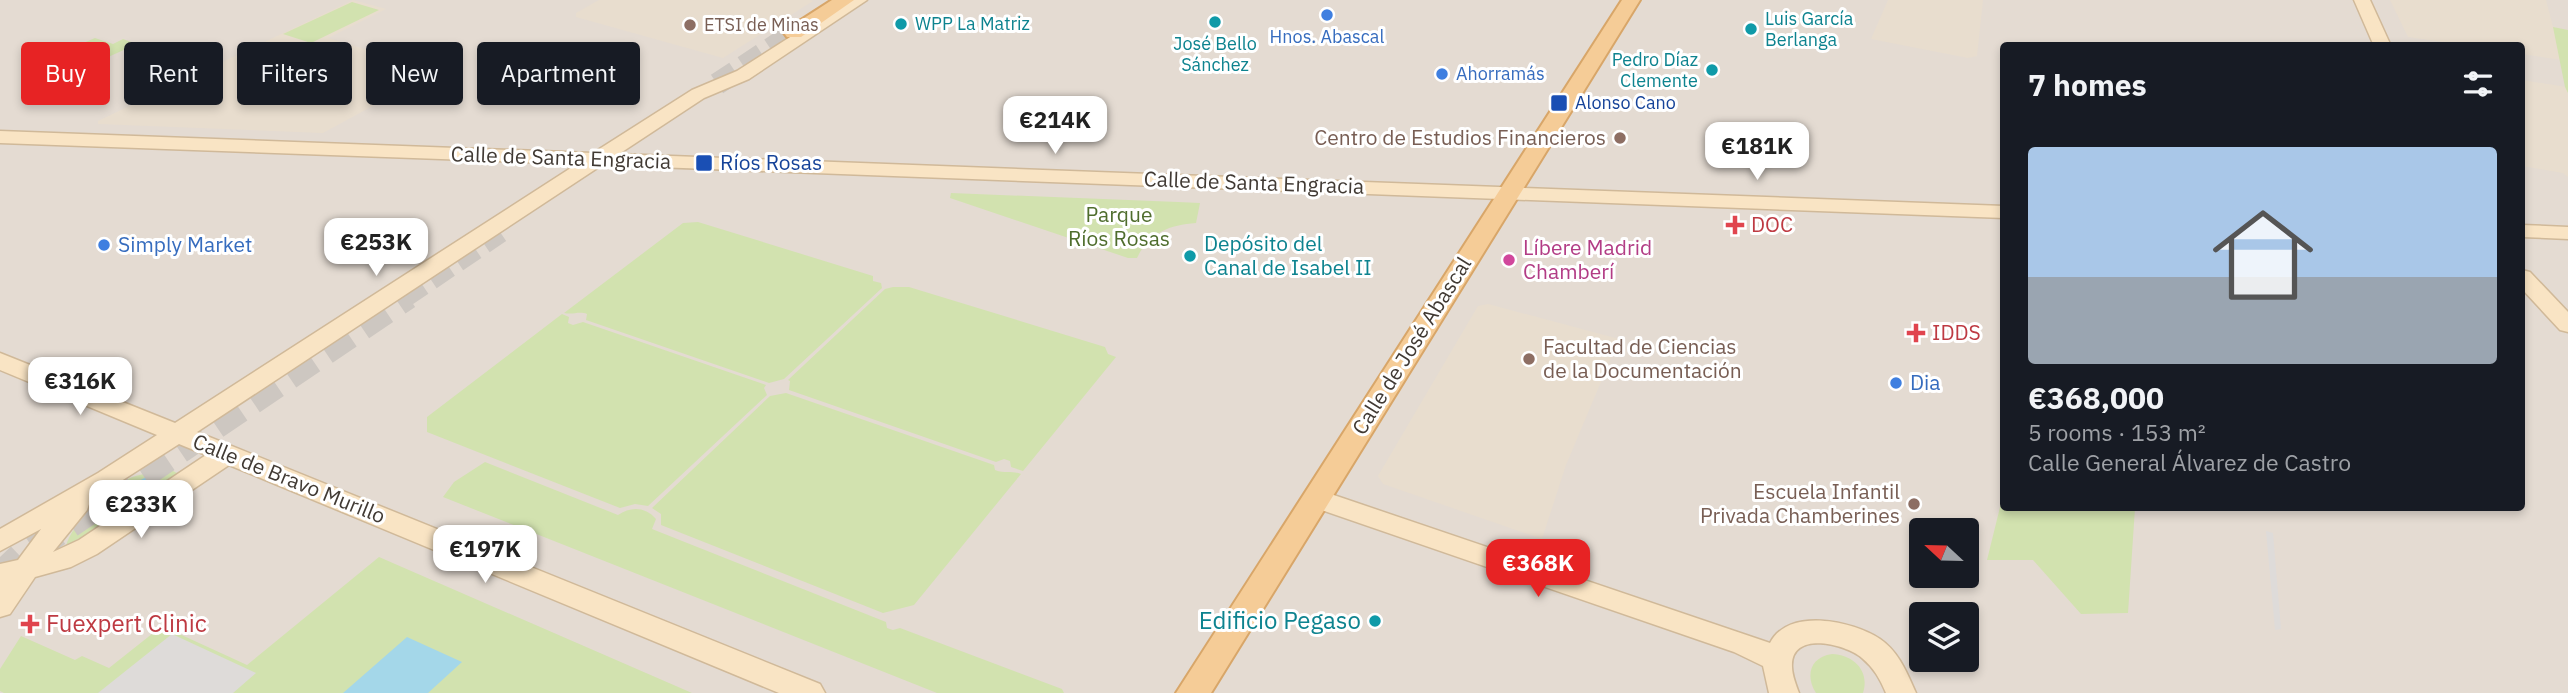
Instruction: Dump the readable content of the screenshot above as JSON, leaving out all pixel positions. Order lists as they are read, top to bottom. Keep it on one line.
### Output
{"streets":{"main road":["Calle de Santa Engracia","Calle de José Abascal","Calle de Bravo Murillo"]},"crossings":[["Calle de Santa Engracia","Calle de José Abascal"]],"parks":["Parque Ríos Rosas"],"places":{"other":["Hnos. Abascal","José Bello Sánchez","WPP La Matriz","ETSI de Minas","Luis García Berlanga","Pedro Díaz Clemente","Ahorramás","Centro de Estudios Financieros","Simply Market","Depósito del Canal de Isabel II","Líbere Madrid Chamberí","Facultad de Ciencias de la Documentación","Dia","Escuela Infantil Privada Chamberines","Edificio Pegaso"],"transit":["Alonso Cano","Ríos Rosas"],"health":["DOC","IDDS","Fuexpert Clinic"]},"north":"left","page":{"chip":["Buy","Rent","Filters","New","Apartment"],"heading":"7 homes","price":["€214K","€181K","€253K","€316K","€233K","€197K","€368K"],"list":[{"name":"€368,000","note":"5 rooms · 153 m² · Calle General Álvarez de Castro"}]}}
